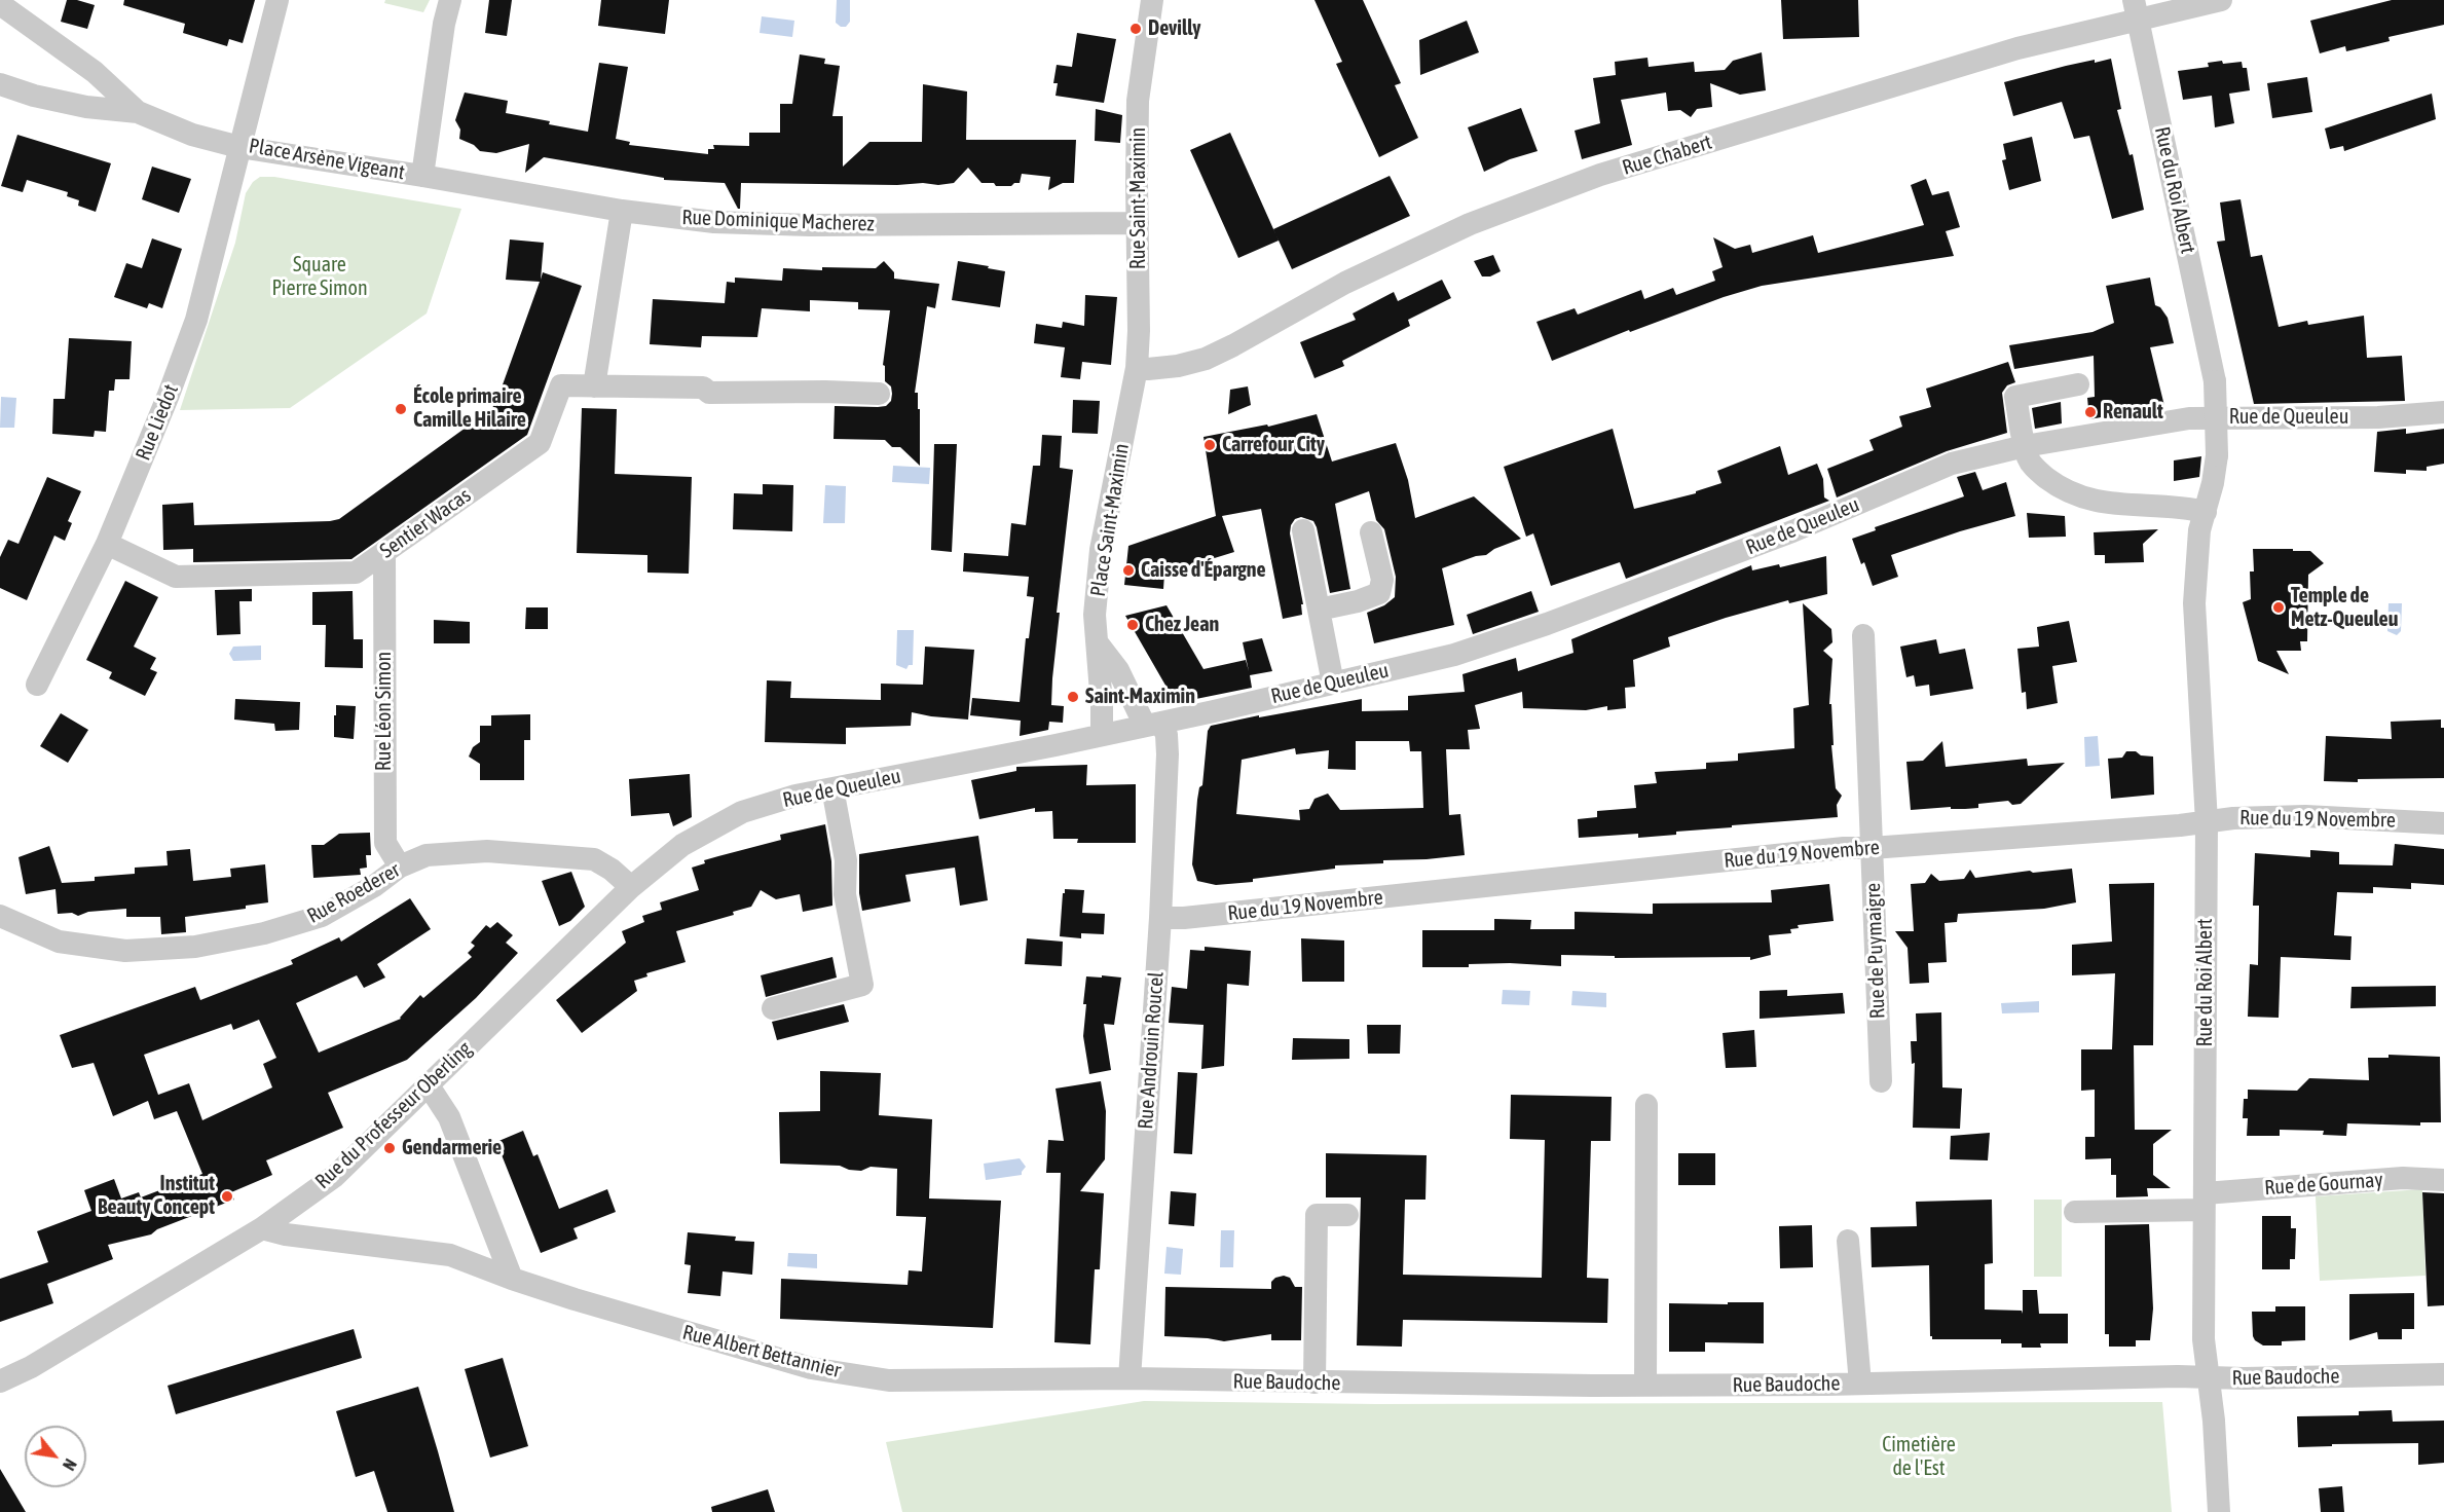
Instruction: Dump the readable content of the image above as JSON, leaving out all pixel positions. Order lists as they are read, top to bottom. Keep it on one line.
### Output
{"streets":{"street":["Rue Chabert","Place Arsène Vigeant","Rue du Roi Albert","Rue Saint-Maximin","Rue Dominique Macherez","Rue de Queuleu","Rue Liedot","Place Saint-Maximin","Sentier Wacas","Rue Léon Simon","Rue du 19 Novembre","Rue Roederer","Rue de Puymaigre","Rue Androuin Roucel","Rue du Professeur Oberling","Rue de Gournay","Rue Albert Bettannier","Rue Baudoche"]},"crossings":[["Rue Chabert","Rue du Roi Albert"],["Rue Chabert","Rue Saint-Maximin"],["Place Arsène Vigeant","Rue Dominique Macherez"],["Place Arsène Vigeant","Rue Liedot"],["Rue du Roi Albert","Rue du 19 Novembre"],["Rue du Roi Albert","Rue de Gournay"],["Rue du Roi Albert","Rue Baudoche"],["Rue Saint-Maximin","Rue Dominique Macherez"],["Rue Saint-Maximin","Place Saint-Maximin"],["Rue de Queuleu","Place Saint-Maximin"],["Rue de Queuleu","Rue Roederer"],["Rue de Queuleu","Rue Androuin Roucel"],["Rue de Queuleu","Rue du Professeur Oberling"],["Rue Liedot","Sentier Wacas"],["Sentier Wacas","Rue Léon Simon"],["Rue Léon Simon","Rue Roederer"],["Rue du 19 Novembre","Rue de Puymaigre"],["Rue du 19 Novembre","Rue Androuin Roucel"],["Rue Roederer","Rue du Professeur Oberling"],["Rue Androuin Roucel","Rue Albert Bettannier"],["Rue Androuin Roucel","Rue Baudoche"],["Rue du Professeur Oberling","Rue Albert Bettannier"],["Rue Albert Bettannier","Rue Baudoche"]],"parks":["Square Pierre Simon","Cimetière de l'Est"],"places":["Devilly","École primaire Camille Hilaire","Renault","Carrefour City","Caisse d'Épargne","Temple de Metz-Queuleu","Chez Jean","Saint-Maximin","Gendarmerie","Institut Beauty Concept"],"north":"bottom right"}
